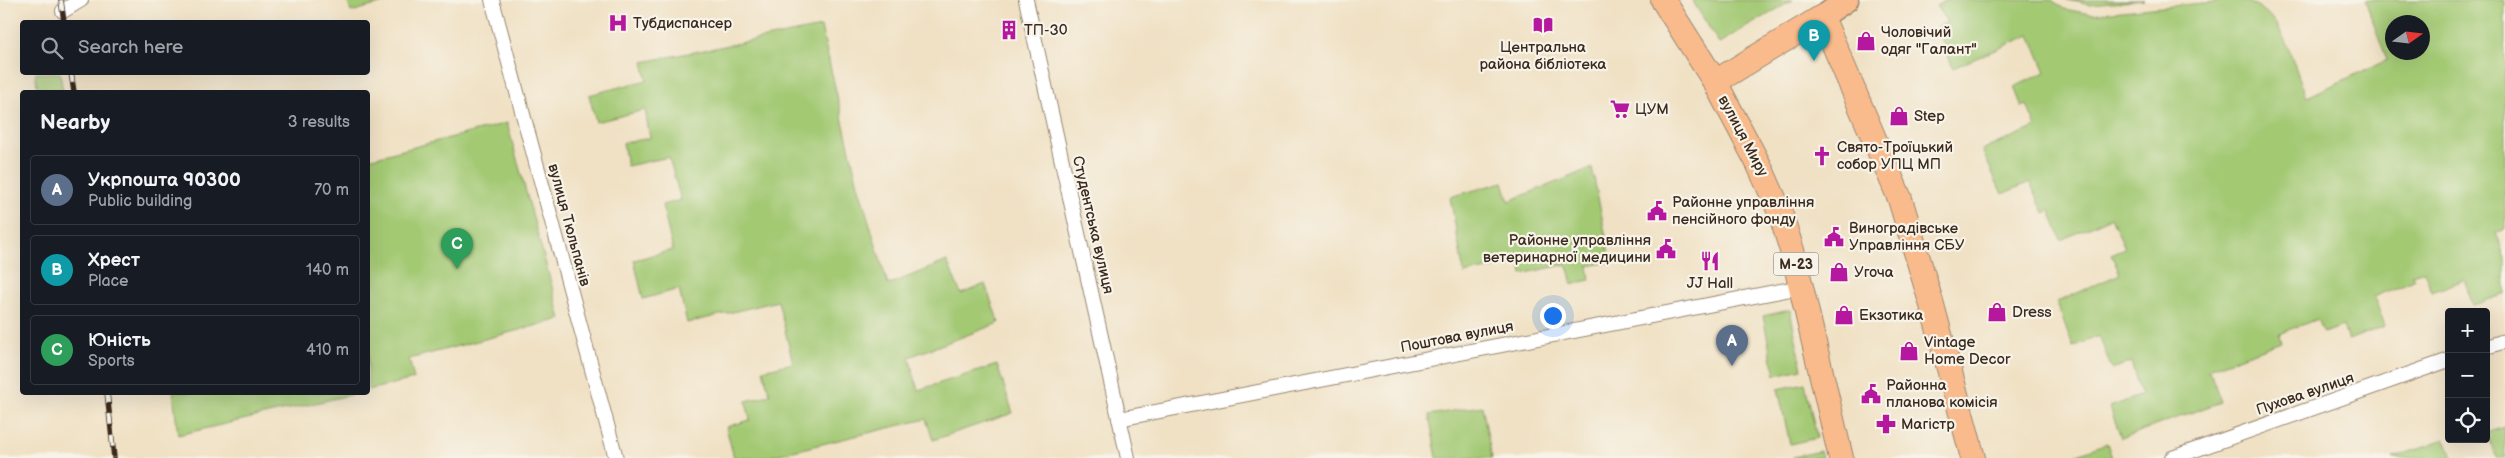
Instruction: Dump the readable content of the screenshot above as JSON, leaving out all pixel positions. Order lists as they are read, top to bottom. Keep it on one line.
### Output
{"streets":{"highway":["вулиця Миру","М-23"],"street":["вулиця Тюльпанів","Студентська вулиця","Поштова вулиця","Пухова вулиця"]},"crossings":[["вулиця Миру","Поштова вулиця"],["Студентська вулиця","Поштова вулиця"]],"places":{"hospital":["Тубдиспансер"],"library":["Центральна района бібліотека"],"building":["ТП-30"],"shop":["Чоловічий одяг \"Галант\"","Step","Угоча","Dress","Екзотика","Vintage Home Decor"],"supermarket":["ЦУМ"],"church":["Свято-Троїцький собор УПЦ МП"],"public building":["Районне управління пенсійного фонду","Виноградівське Управління СБУ","Районне управління ветеринарної медицини","Районна планова комісія"],"restaurant":["JJ Hall"],"pharmacy":["Магістр"]},"north":"right","page":{"pins":["B","C","A"],"search":"Search here","heading":["Nearby","3 results"],"list":[{"mark":"A","name":"Укрпошта 90300","note":"Public building","value":"70 m"},{"mark":"B","name":"Хрест","note":"Place","value":"140 m"},{"mark":"C","name":"Юність","note":"Sports","value":"410 m"}],"map_buttons":["+","−"]}}
